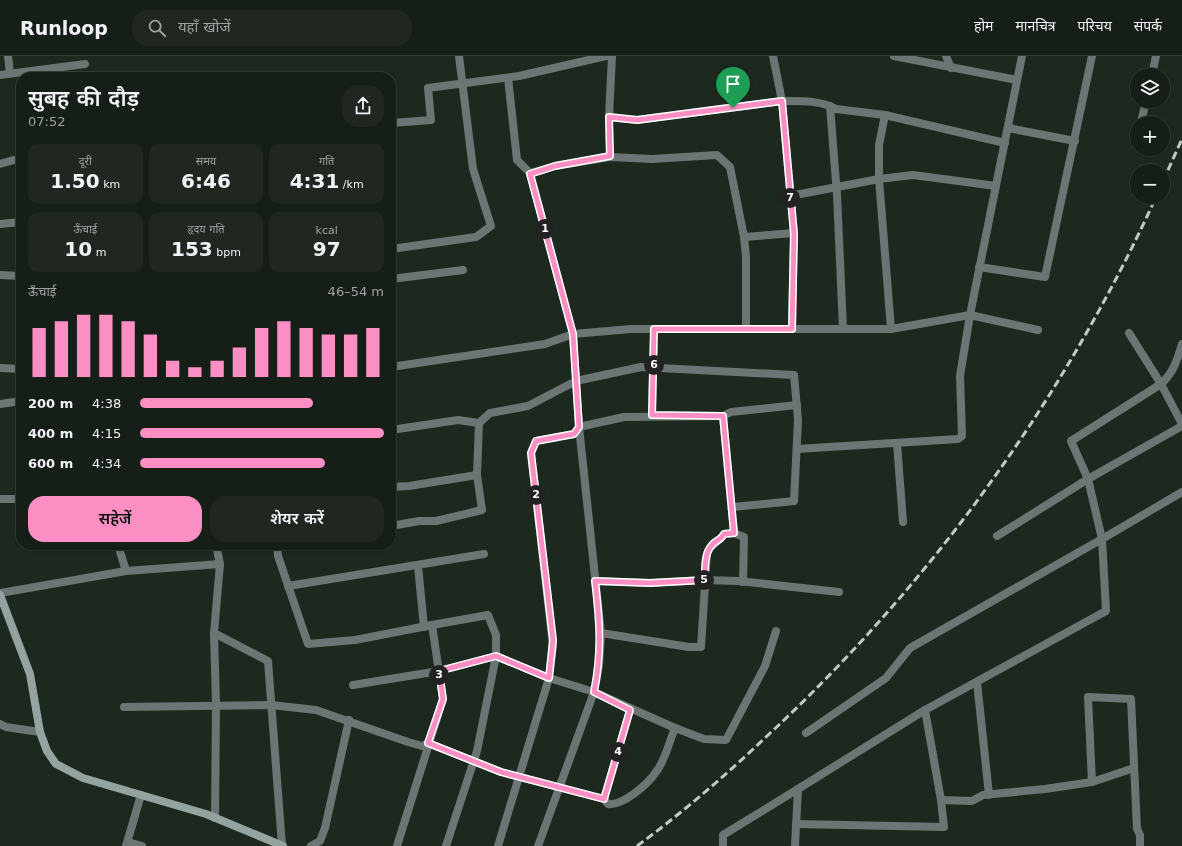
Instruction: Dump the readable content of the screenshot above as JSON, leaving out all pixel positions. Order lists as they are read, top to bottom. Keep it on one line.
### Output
{"page":{"header":"Runloop","search":"यहाँ खोजें","nav":["होम","मानचित्र","परिचय","संपर्क"],"map_buttons":["+","−"],"heading":["सुबह की दौड़","07:52"],"stats":[["दूरी","1.50 km"],["समय","6:46"],["गति","4:31 /km"],["ऊँचाई","10 m"],["हृदय गति","153 bpm"],["kcal","97"]],"pins":["7","1","6","2","5","3","4"],"chart":["ऊँचाई","46–54 m"],"list":[{"name":"200 m","note":"4:38"},{"name":"400 m","note":"4:15"},{"name":"600 m","note":"4:34"}],"buttons":["सहेजें","शेयर करें"]}}
